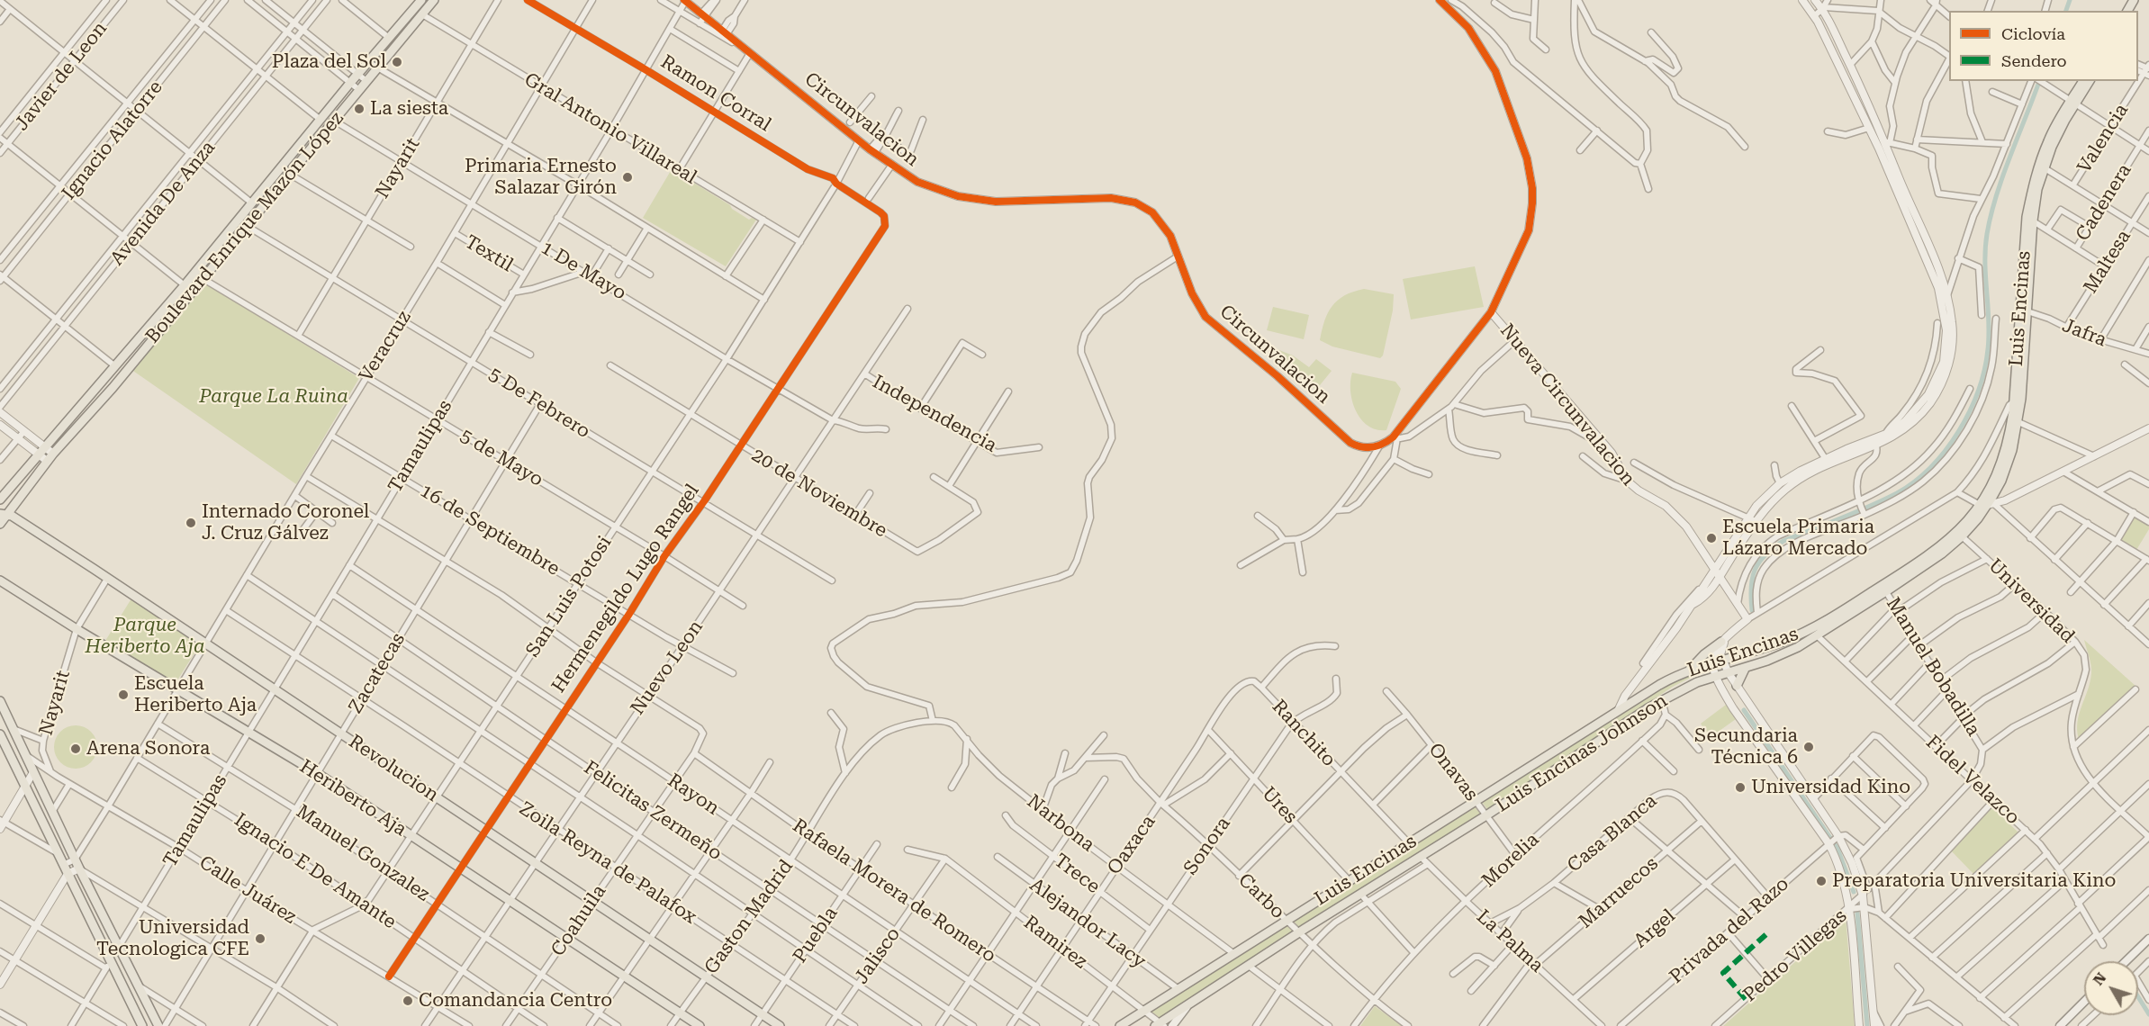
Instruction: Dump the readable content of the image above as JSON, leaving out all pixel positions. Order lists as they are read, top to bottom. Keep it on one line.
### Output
{"streets":{"main road":["Boulevard Enrique Mazón López","Luis Encinas","Luis Encinas Johnson","Revolucion","Heriberto Aja"],"street":["Javier de Leon","Ramon Corral","Circunvalacion","Gral Antonio Villareal","Valencia","Ignacio Alatorre","Nayarit","Cadenera","Avenida De Anza","Textil","Maltesa","1 De Mayo","Jafra","Veracruz","5 De Febrero","Nueva Circunvalacion","Independencia","Tamaulipas","5 de Mayo","20 de Noviembre","16 de Septiembre","Hermenegildo Lugo Rangel","San Luis Potosi","Universidad","Manuel Bobadilla","Nuevo Leon","Zacatecas","Ranchito","Onavas","Fidel Velazco","Rayon","Ures","Felicitas Zermeño","Narbona","Casa Blanca","Oaxaca","Sonora","Manuel Gonzalez","Morelia","Zoila Reyna de Palafox","Ignacio E De Amante","Trece","Calle Juárez","Rafaela Morera de Romero","Marruecos","Carbo","Gaston Madrid","Coahuila","Alejandor Lacy","Argel","Privada del Razo","Puebla","La Palma","Ramirez","Jalisco","Pedro Villegas"]},"crossings":[["Ramon Corral","Veracruz"],["Ramon Corral","Tamaulipas"],["Ramon Corral","Hermenegildo Lugo Rangel"],["Ramon Corral","San Luis Potosi"],["Circunvalacion","Tamaulipas"],["Circunvalacion","San Luis Potosi"],["Gral Antonio Villareal","Nayarit"],["Gral Antonio Villareal","Boulevard Enrique Mazón López"],["Gral Antonio Villareal","Veracruz"],["Gral Antonio Villareal","Tamaulipas"],["Gral Antonio Villareal","San Luis Potosi"],["Nayarit","1 De Mayo"],["Nayarit","5 De Febrero"],["Nayarit","5 de Mayo"],["Nayarit","Revolucion"],["Nayarit","Heriberto Aja"],["Nayarit","Calle Juárez"],["Boulevard Enrique Mazón López","1 De Mayo"],["Boulevard Enrique Mazón López","5 De Febrero"],["Boulevard Enrique Mazón López","5 de Mayo"],["Boulevard Enrique Mazón López","Revolucion"],["Textil","Veracruz"],["Textil","Tamaulipas"],["Maltesa","Jafra"],["1 De Mayo","Veracruz"],["1 De Mayo","Tamaulipas"],["1 De Mayo","Hermenegildo Lugo Rangel"],["1 De Mayo","San Luis Potosi"],["1 De Mayo","Nuevo Leon"],["Luis Encinas","Jafra"],["Luis Encinas","Manuel Bobadilla"],["Luis Encinas","Ranchito"],["Luis Encinas","Luis Encinas Johnson"],["Luis Encinas","Onavas"],["Luis Encinas","Ures"],["Luis Encinas","Narbona"],["Luis Encinas","Carbo"],["Luis Encinas","Alejandor Lacy"],["Luis Encinas","Ramirez"],["Jafra","Luis Encinas Johnson"],["Veracruz","5 De Febrero"],["Veracruz","5 de Mayo"],["Veracruz","16 de Septiembre"],["Veracruz","Revolucion"],["Veracruz","Heriberto Aja"],["Veracruz","Manuel Gonzalez"],["Veracruz","Zoila Reyna de Palafox"],["Veracruz","Ignacio E De Amante"],["Veracruz","Calle Juárez"],["5 De Febrero","Tamaulipas"],["5 De Febrero","Hermenegildo Lugo Rangel"],["5 De Febrero","San Luis Potosi"],["5 De Febrero","Nuevo Leon"],["5 De Febrero","Zacatecas"],["Independencia","Nuevo Leon"],["Tamaulipas","5 de Mayo"],["Tamaulipas","16 de Septiembre"],["Tamaulipas","Revolucion"],["Tamaulipas","Rayon"],["Tamaulipas","Heriberto Aja"],["Tamaulipas","Felicitas Zermeño"],["Tamaulipas","Manuel Gonzalez"],["Tamaulipas","Zoila Reyna de Palafox"],["Tamaulipas","Ignacio E De Amante"],["Tamaulipas","Calle Juárez"],["5 de Mayo","Hermenegildo Lugo Rangel"],["5 de Mayo","San Luis Potosi"],["5 de Mayo","Nuevo Leon"],["5 de Mayo","Zacatecas"],["20 de Noviembre","Hermenegildo Lugo Rangel"],["20 de Noviembre","San Luis Potosi"],["20 de Noviembre","Nuevo Leon"],["16 de Septiembre","Hermenegildo Lugo Rangel"],["16 de Septiembre","San Luis Potosi"],["16 de Septiembre","Nuevo Leon"],["16 de Septiembre","Zacatecas"],["Hermenegildo Lugo Rangel","Revolucion"],["Hermenegildo Lugo Rangel","Rayon"],["Hermenegildo Lugo Rangel","Heriberto Aja"],["Hermenegildo Lugo Rangel","Felicitas Zermeño"],["Hermenegildo Lugo Rangel","Manuel Gonzalez"],["Hermenegildo Lugo Rangel","Zoila Reyna de Palafox"],["Hermenegildo Lugo Rangel","Ignacio E De Amante"],["Hermenegildo Lugo Rangel","Calle Juárez"],["San Luis Potosi","Revolucion"],["San Luis Potosi","Rayon"],["San Luis Potosi","Heriberto Aja"],["San Luis Potosi","Felicitas Zermeño"],["San Luis Potosi","Manuel Gonzalez"],["San Luis Potosi","Zoila Reyna de Palafox"],["San Luis Potosi","Ignacio E De Amante"],["San Luis Potosi","Calle Juárez"],["Universidad","Luis Encinas Johnson"],["Manuel Bobadilla","Luis Encinas Johnson"],["Nuevo Leon","Revolucion"],["Nuevo Leon","Rayon"],["Nuevo Leon","Heriberto Aja"],["Nuevo Leon","Felicitas Zermeño"],["Nuevo Leon","Manuel Gonzalez"],["Nuevo Leon","Zoila Reyna de Palafox"],["Nuevo Leon","Ignacio E De Amante"],["Nuevo Leon","Calle Juárez"],["Nuevo Leon","Coahuila"],["Zacatecas","Revolucion"],["Zacatecas","Rayon"],["Zacatecas","Heriberto Aja"],["Zacatecas","Felicitas Zermeño"],["Zacatecas","Manuel Gonzalez"],["Zacatecas","Zoila Reyna de Palafox"],["Zacatecas","Ignacio E De Amante"],["Zacatecas","Calle Juárez"],["Ranchito","Oaxaca"],["Ranchito","Sonora"],["Luis Encinas Johnson","Onavas"],["Luis Encinas Johnson","Fidel Velazco"],["Luis Encinas Johnson","Carbo"],["Luis Encinas Johnson","La Palma"],["Luis Encinas Johnson","Ramirez"],["Revolucion","Gaston Madrid"],["Revolucion","Coahuila"],["Revolucion","Puebla"],["Onavas","Morelia"],["Fidel Velazco","Pedro Villegas"],["Rayon","Oaxaca"],["Rayon","Gaston Madrid"],["Rayon","Coahuila"],["Rayon","Puebla"],["Rayon","Jalisco"],["Heriberto Aja","Gaston Madrid"],["Heriberto Aja","Coahuila"],["Ures","Oaxaca"],["Ures","Sonora"],["Felicitas Zermeño","Gaston Madrid"],["Felicitas Zermeño","Coahuila"],["Felicitas Zermeño","Puebla"],["Felicitas Zermeño","Jalisco"],["Narbona","Oaxaca"],["Narbona","Sonora"],["Narbona","Gaston Madrid"],["Casa Blanca","Marruecos"],["Casa Blanca","Argel"],["Casa Blanca","Privada del Razo"],["Casa Blanca","La Palma"],["Oaxaca","Trece"],["Oaxaca","Rafaela Morera de Romero"],["Oaxaca","Carbo"],["Oaxaca","Alejandor Lacy"],["Oaxaca","Ramirez"],["Sonora","Trece"],["Sonora","Rafaela Morera de Romero"],["Sonora","Carbo"],["Sonora","Alejandor Lacy"],["Sonora","Ramirez"],["Manuel Gonzalez","Coahuila"],["Morelia","Carbo"],["Morelia","La Palma"],["Zoila Reyna de Palafox","Gaston Madrid"],["Zoila Reyna de Palafox","Coahuila"],["Zoila Reyna de Palafox","Puebla"],["Zoila Reyna de Palafox","Jalisco"],["Ignacio E De Amante","Coahuila"],["Rafaela Morera de Romero","Gaston Madrid"],["Rafaela Morera de Romero","Coahuila"],["Rafaela Morera de Romero","Puebla"],["Rafaela Morera de Romero","Jalisco"],["Marruecos","La Palma"],["Argel","La Palma"],["Ramirez","Jalisco"]],"parks":["Parque La Ruina","Parque Heriberto Aja"],"places":["Plaza del Sol","La siesta","Primaria Ernesto Salazar Girón","Internado Coronel J. Cruz Gálvez","Escuela Primaria Lázaro Mercado","Escuela Heriberto Aja","Secundaria Técnica 6","Arena Sonora","Universidad Kino","Preparatoria Universitaria Kino","Universidad Tecnologica CFE","Comandancia Centro"],"legend":["Ciclovía","Sendero"],"north":"top left"}
